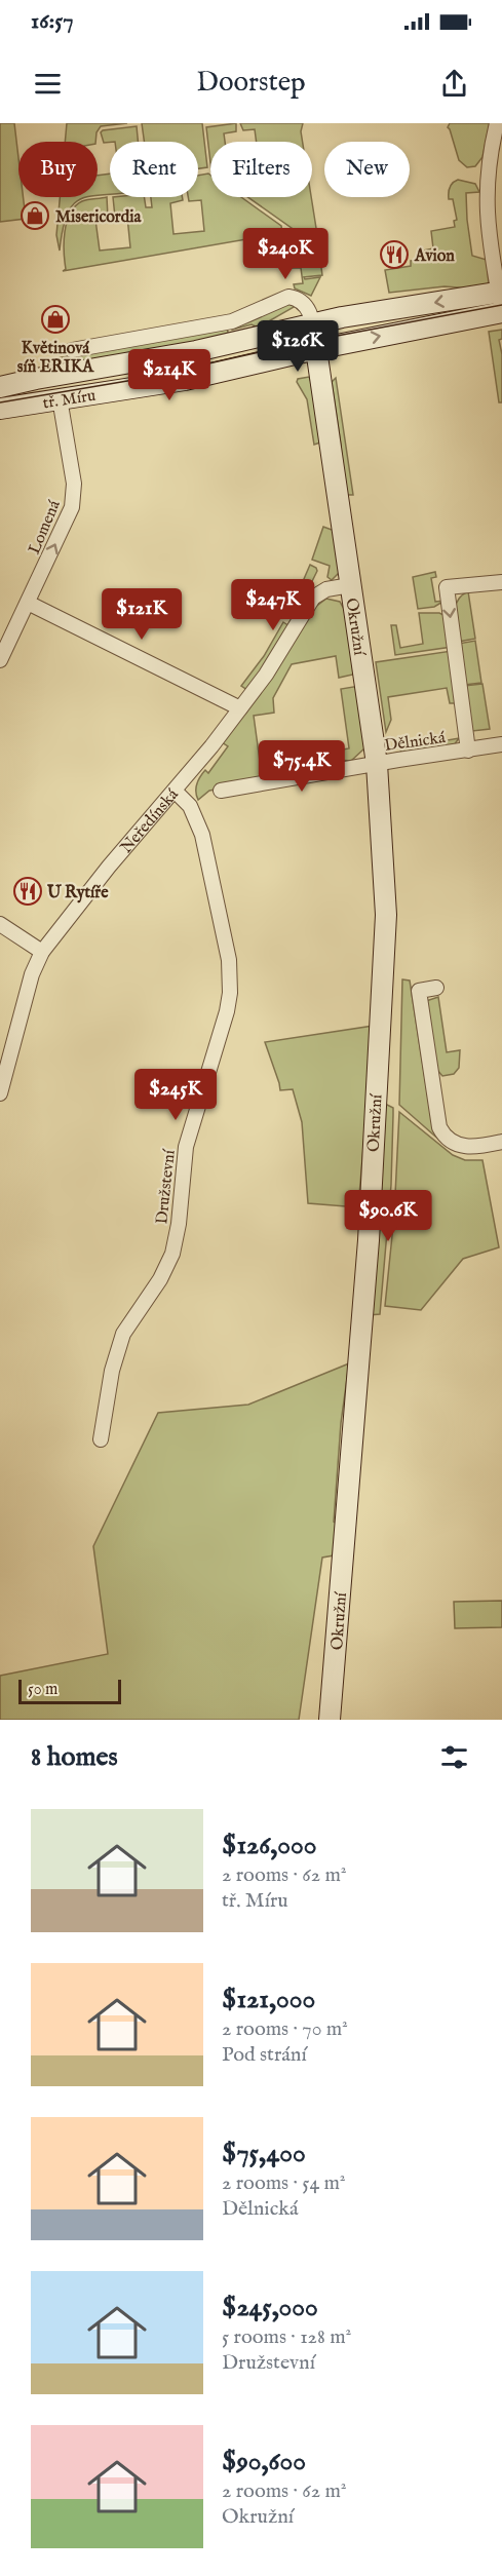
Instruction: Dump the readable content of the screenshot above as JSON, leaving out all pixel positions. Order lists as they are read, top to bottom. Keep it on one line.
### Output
{"streets":{"street":["tř. Míru","Lomená","Okružní","Dělnická","Neředínská","Družstevní"]},"crossings":[["tř. Míru","Lomená"],["tř. Míru","Okružní"],["Okružní","Dělnická"],["Okružní","Neředínská"],["Neředínská","Družstevní"]],"one_way":["Lomená"],"places":{"shop":["Misericordia","Květinová síň ERIKA"],"restaurant":["Avion","U Rytíře"]},"scale_bar":"50 m","page":{"status":"16:57","header":"Doorstep","chip":["Buy","Rent","Filters","New"],"price":["$240K","$126K","$214K","$247K","$121K","$75.4K","$245K","$90.6K"],"scale":"50 m","heading":"8 homes","list":[{"name":"$126,000","note":"2 rooms · 62 m² · tř. Míru"},{"name":"$121,000","note":"2 rooms · 70 m² · Pod strání"},{"name":"$75,400","note":"2 rooms · 54 m² · Dělnická"},{"name":"$245,000","note":"5 rooms · 128 m² · Družstevní"},{"name":"$90,600","note":"2 rooms · 62 m² · Okružní"}]}}
